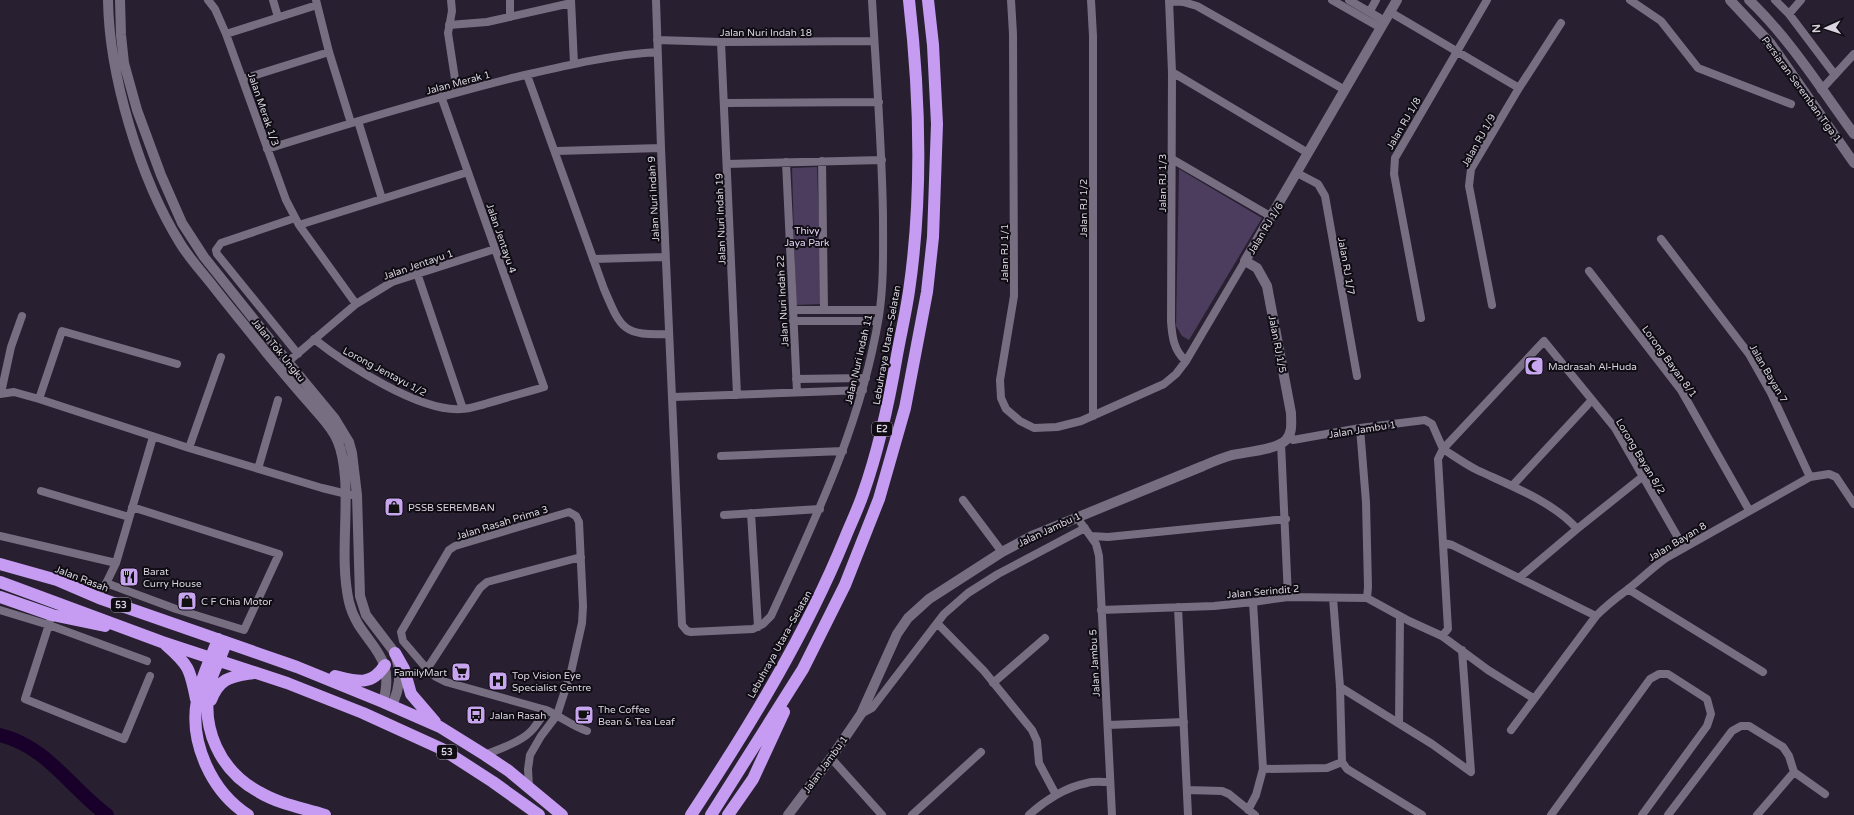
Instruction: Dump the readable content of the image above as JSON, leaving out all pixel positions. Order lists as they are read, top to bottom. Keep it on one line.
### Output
{"streets":{"highway":["Lebuhraya Utara–Selatan","E2","Jalan Rasah","53"],"main road":["Persiaran Seremban Tiga 1","Jalan RJ 1/6","Jalan RJ 1/5","Jalan Tok Ungku","Jalan Jambu 1"],"street":["Jalan Nuri Indah 18","Jalan Merak 1","Jalan Merak 1/3","Jalan RJ 1/8","Jalan RJ 1/9","Jalan RJ 1/3","Jalan Nuri Indah 9","Jalan RJ 1/2","Jalan Nuri Indah 19","Jalan Jentayu 4","Jalan RJ 1/1","Jalan Jentayu 1","Jalan RJ 1/7","Jalan Nuri Indah 22","Jalan Nuri Indah 11","Lorong Bayan 8/1","Lorong Jentayu 1/2","Jalan Bayan 7","Lorong Bayan 8/2","Jalan Rasah Prima 3","Jalan Bayan 8","Jalan Serindit 2","Jalan Jambu 5"]},"crossings":[["Jalan Nuri Indah 18","Jalan Nuri Indah 9"],["Jalan Nuri Indah 18","Jalan Nuri Indah 19"],["Jalan Nuri Indah 18","Jalan Nuri Indah 11"],["Jalan Merak 1","Jalan Merak 1/3"],["Jalan Merak 1","Jalan Nuri Indah 9"],["Jalan Merak 1","Jalan Jentayu 4"],["Jalan Merak 1/3","Jalan Jentayu 1"],["Jalan RJ 1/3","Jalan RJ 1/6"],["Jalan Nuri Indah 9","Jalan Nuri Indah 11"],["Jalan RJ 1/2","Jalan RJ 1/6"],["Jalan RJ 1/2","Jalan RJ 1/1"],["Jalan RJ 1/6","Jalan RJ 1/1"],["Jalan RJ 1/6","Jalan RJ 1/7"],["Jalan RJ 1/6","Jalan RJ 1/5"],["Jalan Jentayu 4","Jalan Jentayu 1"],["Jalan Jentayu 4","Lorong Jentayu 1/2"],["Jalan Jentayu 1","Jalan Tok Ungku"],["Jalan Jentayu 1","Lorong Jentayu 1/2"],["Jalan RJ 1/5","Jalan Jambu 1"],["Jalan Tok Ungku","Jalan Rasah"],["Lorong Bayan 8/1","Jalan Bayan 8"],["Jalan Bayan 7","Jalan Bayan 8"],["Jalan Jambu 1","Lorong Bayan 8/2"],["Jalan Jambu 1","Jalan Jambu 5"],["Lorong Bayan 8/2","Jalan Bayan 8"],["Jalan Serindit 2","Jalan Jambu 5"]],"parks":["Thivy Jaya Park"],"places":{"mosque":["Madrasah Al-Huda"],"shop":["PSSB SEREMBAN","C F Chia Motor"],"restaurant":["Barat Curry House"],"supermarket":["FamilyMart"],"hospital":["Top Vision Eye Specialist Centre"],"bus stop":["Jalan Rasah"],"cafe":["The Coffee Bean & Tea Leaf"]},"north":"left"}
